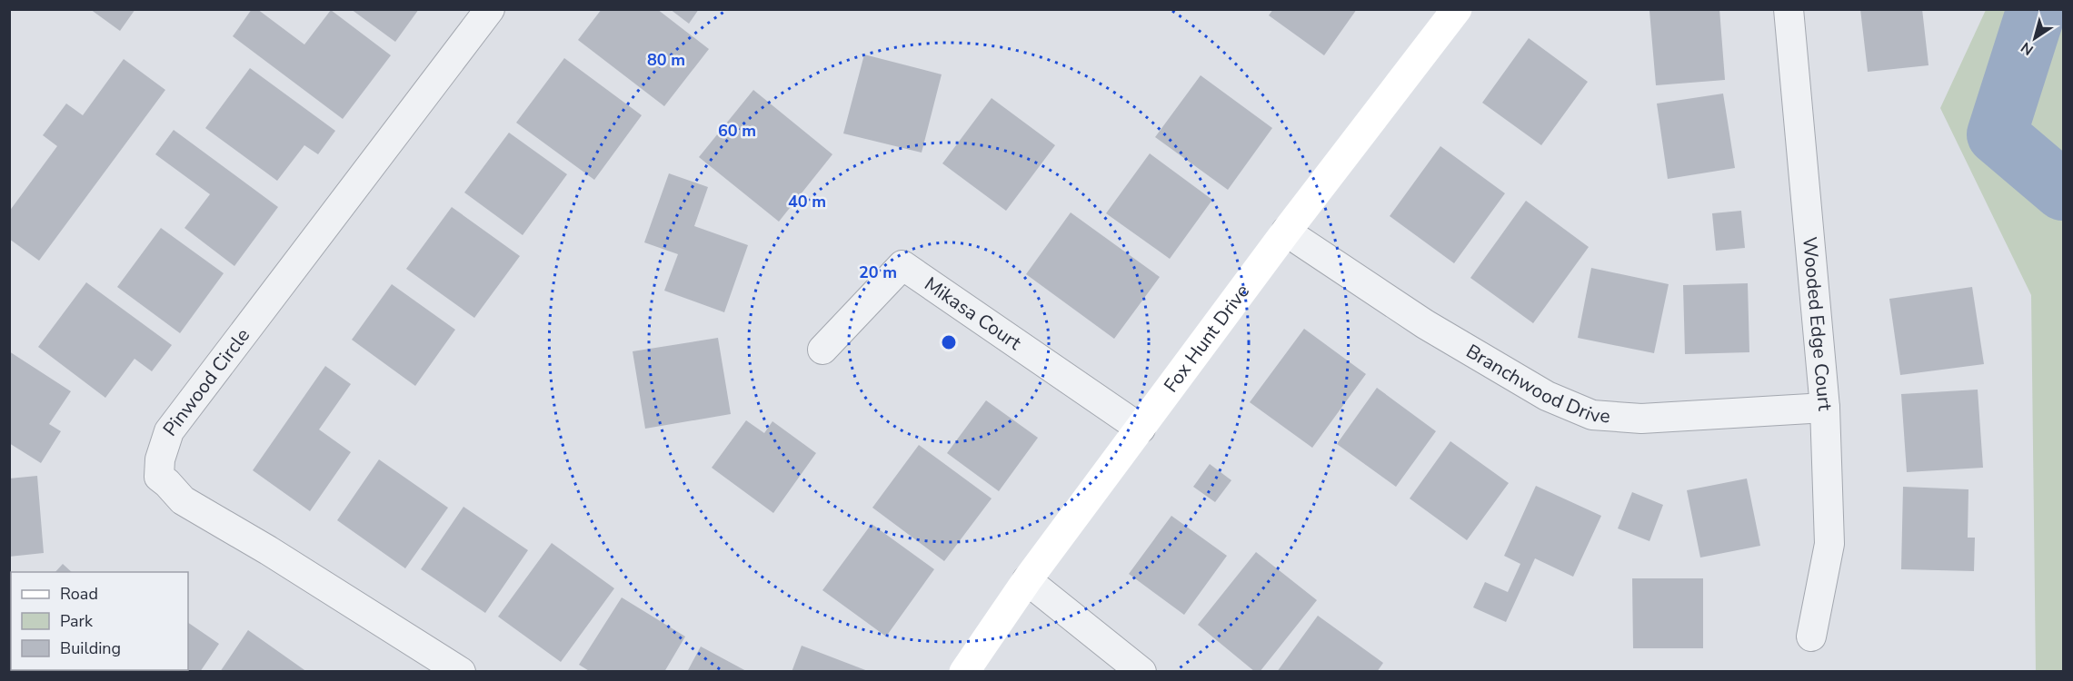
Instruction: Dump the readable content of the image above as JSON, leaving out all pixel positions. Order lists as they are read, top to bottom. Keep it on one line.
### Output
{"streets":{"street":["Mikasa Court","Wooded Edge Court","Fox Hunt Drive","Branchwood Drive","Pinwood Circle"]},"crossings":[["Mikasa Court","Fox Hunt Drive"],["Wooded Edge Court","Branchwood Drive"],["Fox Hunt Drive","Branchwood Drive"]],"legend":["Road","Park","Building"],"north":"bottom left","rings":["80 m","60 m","40 m","20 m"]}
